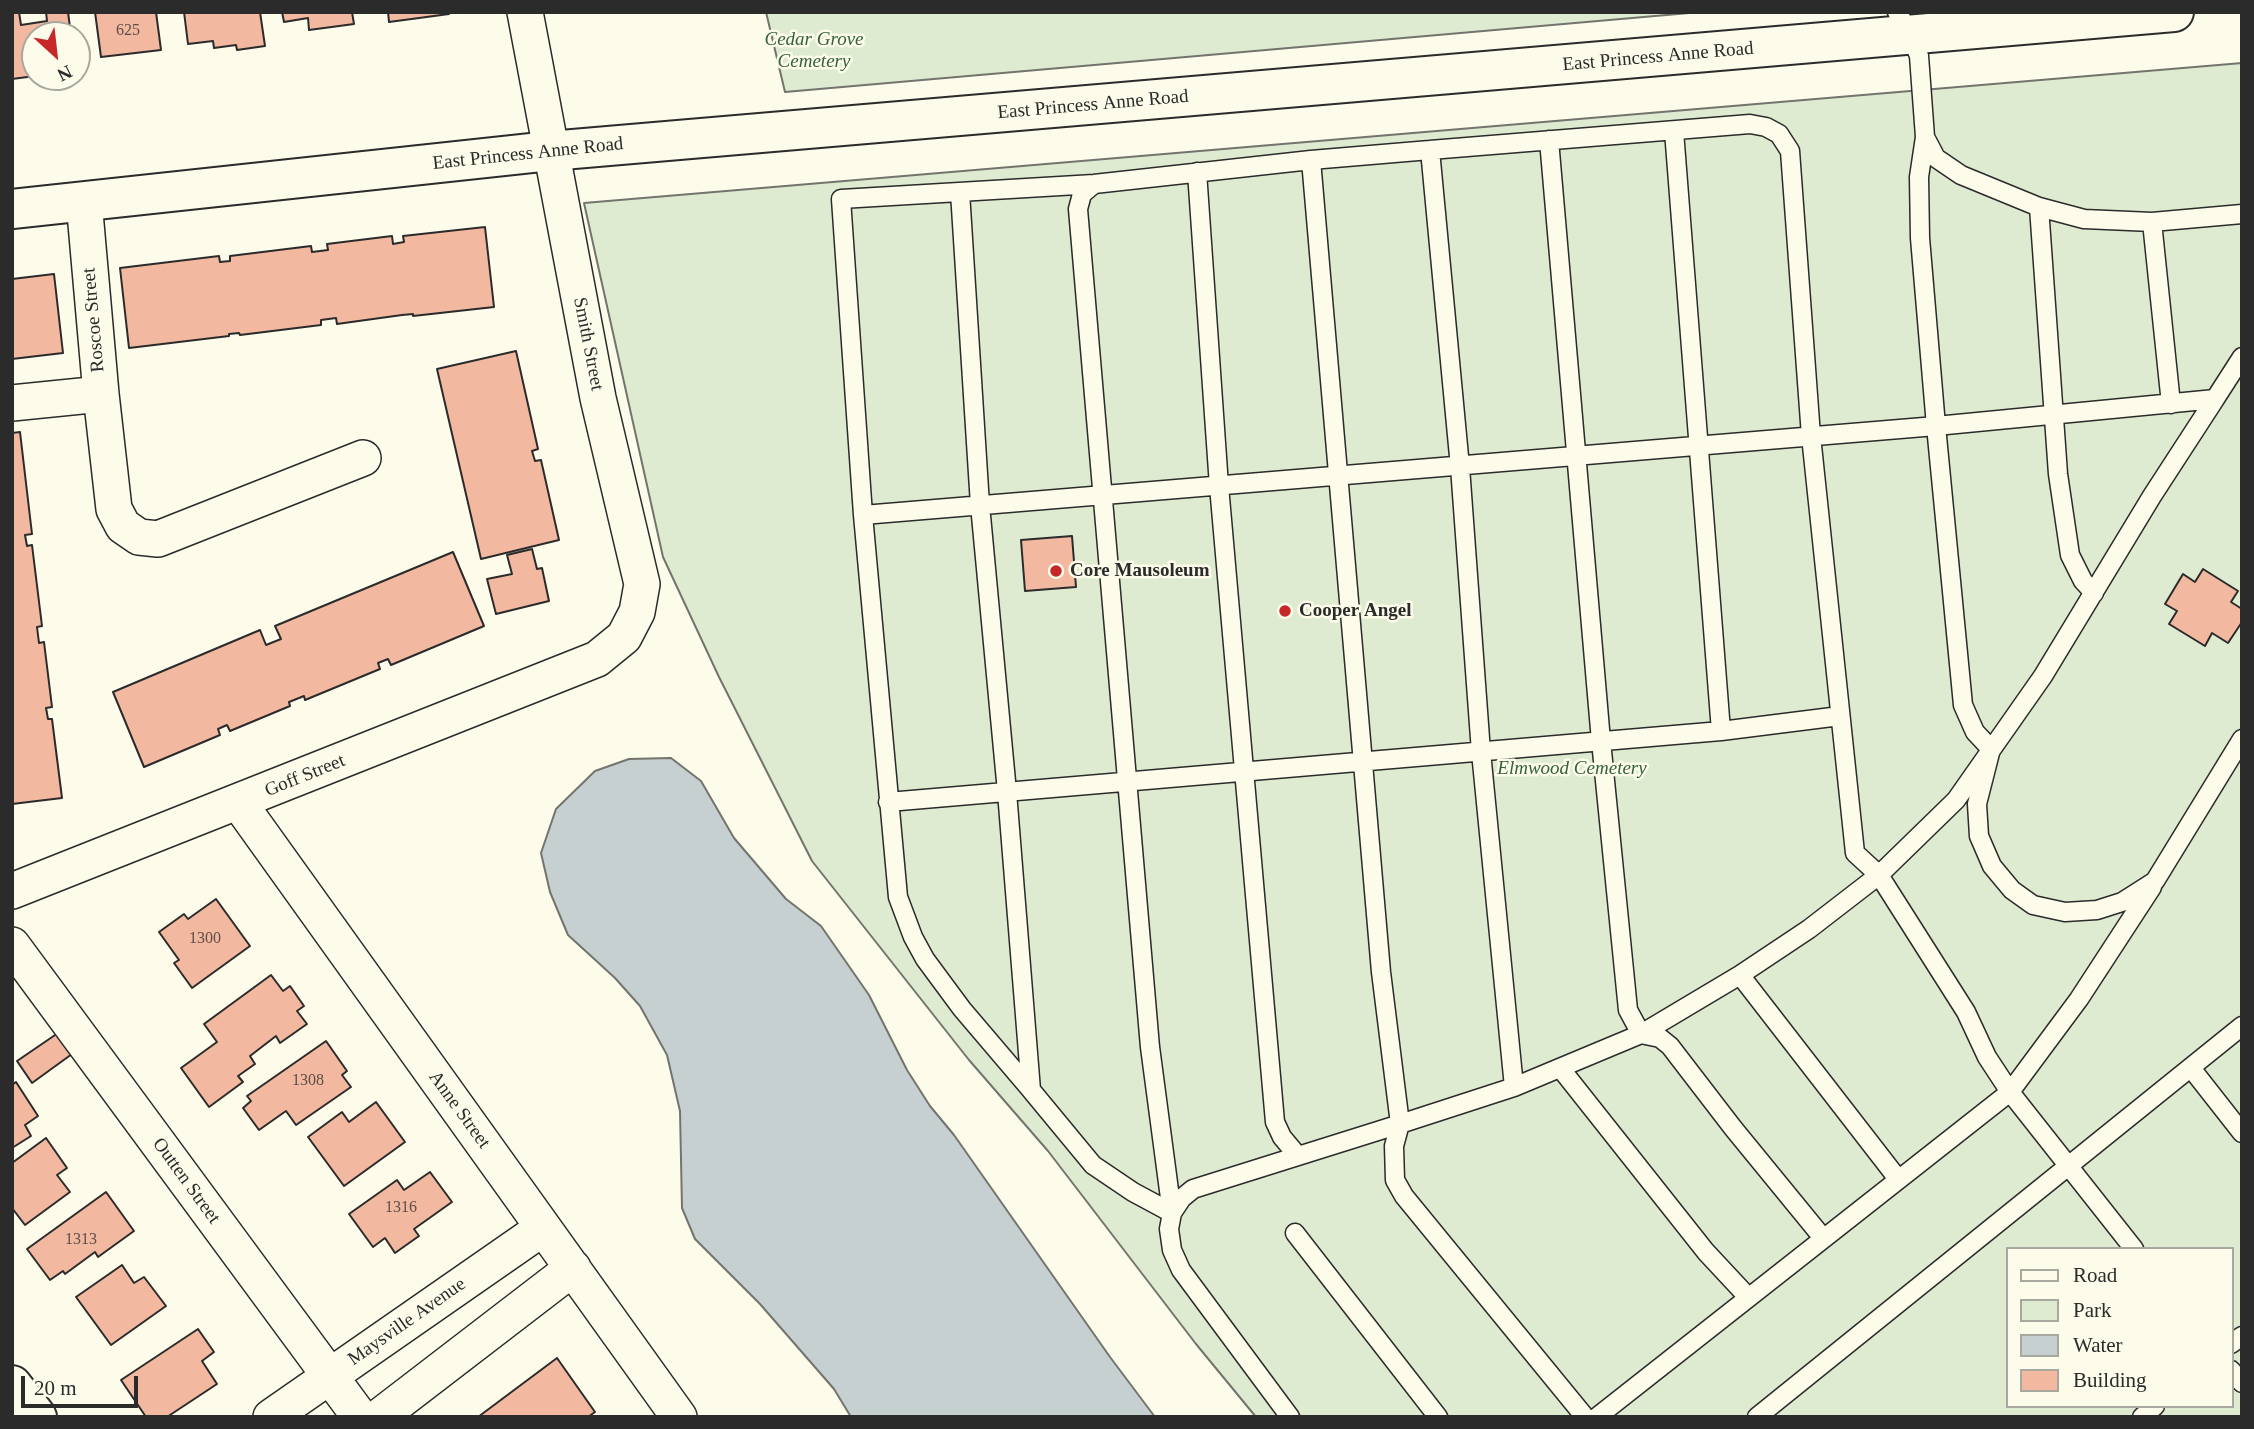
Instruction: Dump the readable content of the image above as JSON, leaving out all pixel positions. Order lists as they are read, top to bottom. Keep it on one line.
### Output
{"streets":{"main road":["East Princess Anne Road"],"street":["Roscoe Street","Smith Street","Goff Street","Anne Street","Outten Street","Maysville Avenue"]},"crossings":[["East Princess Anne Road","Roscoe Street"],["East Princess Anne Road","Smith Street"],["Smith Street","Goff Street"],["Goff Street","Anne Street"],["Anne Street","Maysville Avenue"],["Outten Street","Maysville Avenue"]],"parks":["Cedar Grove Cemetery","Elmwood Cemetery"],"places":["Core Mausoleum","Cooper Angel"],"house_numbers":["625","1300","1308","1316","1313"],"legend":["Road","Park","Water","Building"],"scale_bar":"20 m","north":"bottom right"}
